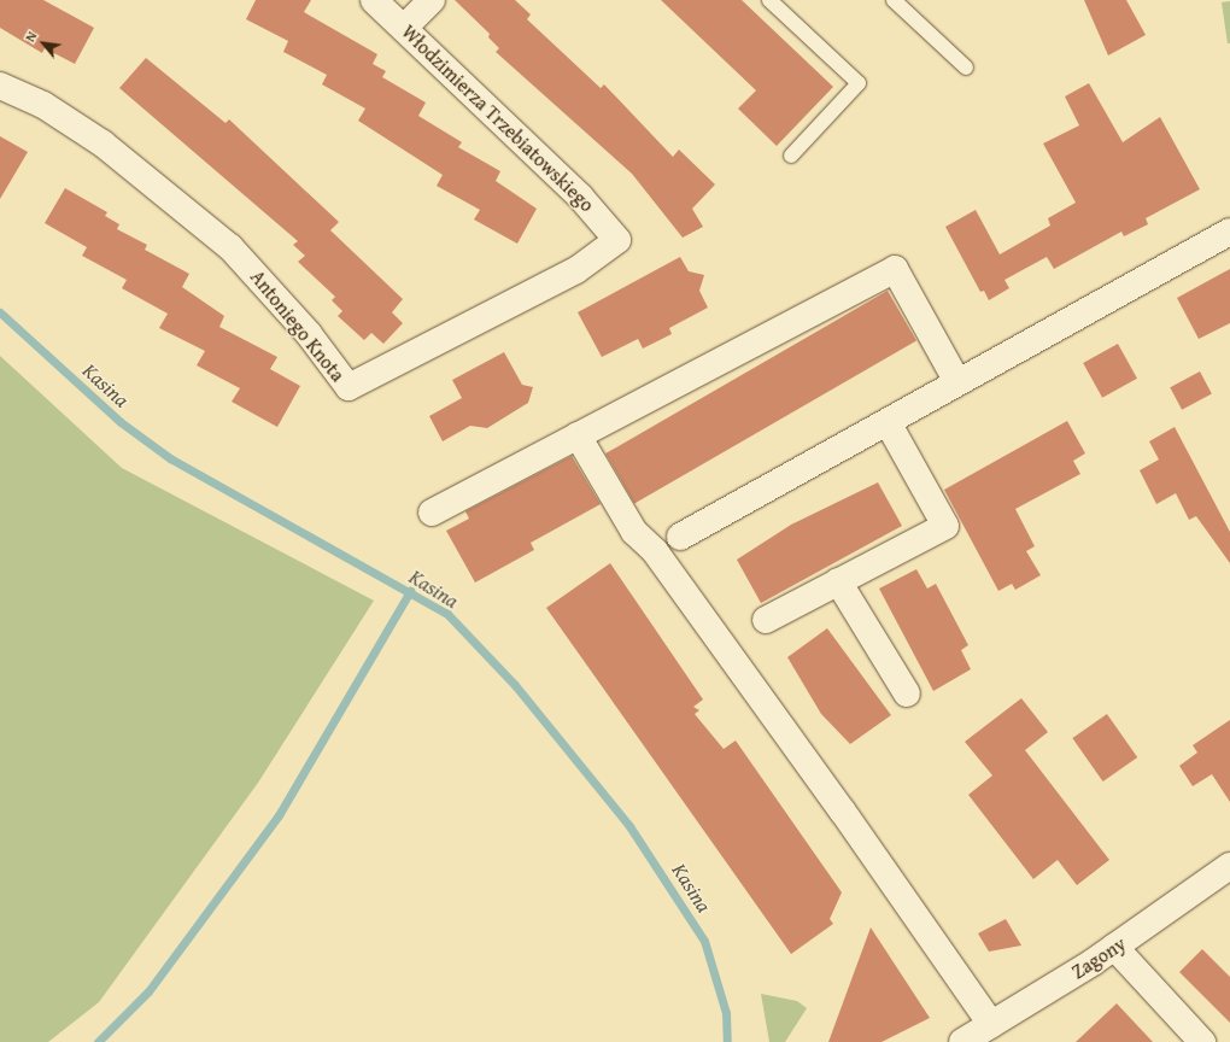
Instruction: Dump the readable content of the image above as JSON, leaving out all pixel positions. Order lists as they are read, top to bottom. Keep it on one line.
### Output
{"streets":{"street":["Włodzimierza Trzebiatowskiego","Antoniego Knota","Zagony"]},"crossings":[["Włodzimierza Trzebiatowskiego","Antoniego Knota"]],"water":["Kasina"],"north":"top left"}
